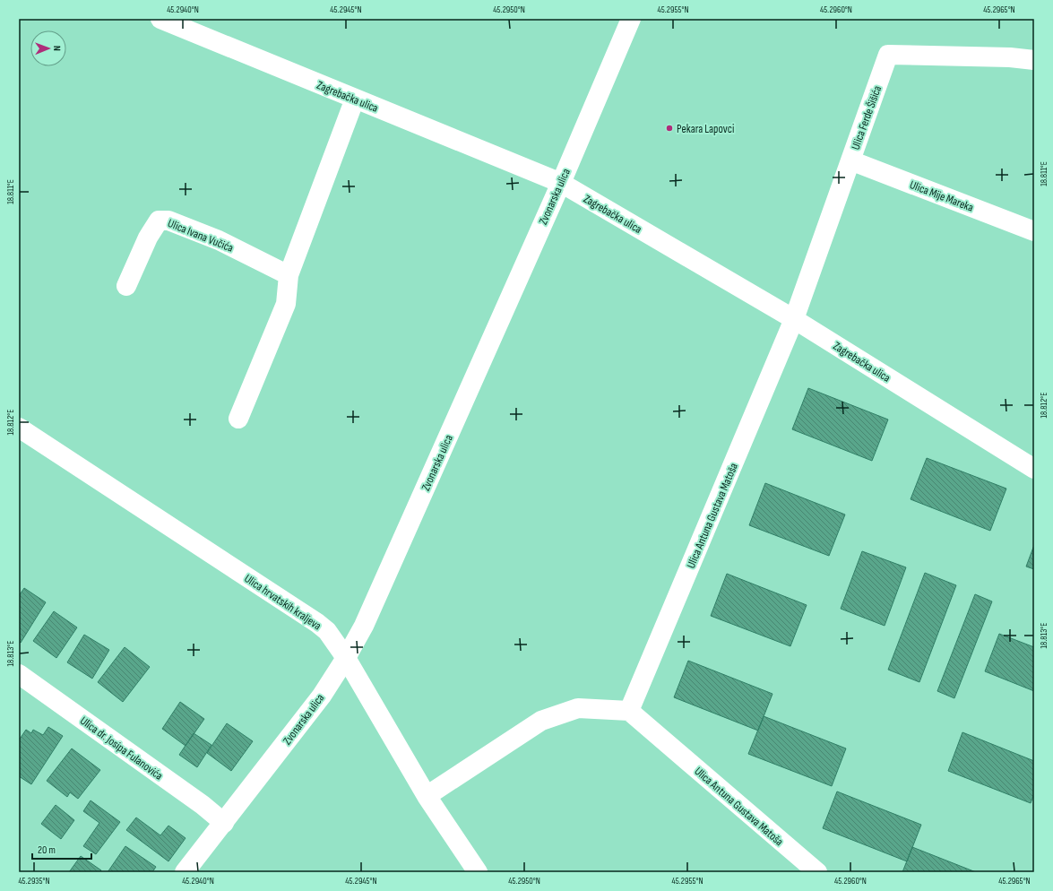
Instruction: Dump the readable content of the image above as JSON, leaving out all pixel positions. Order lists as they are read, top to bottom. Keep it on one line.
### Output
{"streets":{"street":["Zagrebačka ulica","Ulica Ferde Šišića","Ulica Mije Mareka","Zvonarska ulica","Ulica Ivana Vučića","Ulica Antuna Gustava Matoša","Ulica hrvatskih kraljeva","Ulica dr. Josipa Fulanovića"]},"crossings":[["Zagrebačka ulica","Ulica Ferde Šišića"],["Zagrebačka ulica","Zvonarska ulica"],["Zagrebačka ulica","Ulica Antuna Gustava Matoša"],["Ulica Ferde Šišića","Ulica Mije Mareka"],["Ulica Ferde Šišića","Ulica Antuna Gustava Matoša"],["Zvonarska ulica","Ulica hrvatskih kraljeva"],["Zvonarska ulica","Ulica dr. Josipa Fulanovića"]],"places":["Pekara Lapovci"],"scale_bar":"20 m","north":"right","coordinates":["45.2940°N","45.2945°N","45.2950°N","45.2955°N","45.2960°N","45.2965°N","18.811°E","18.812°E","18.813°E","45.2935°N"]}
